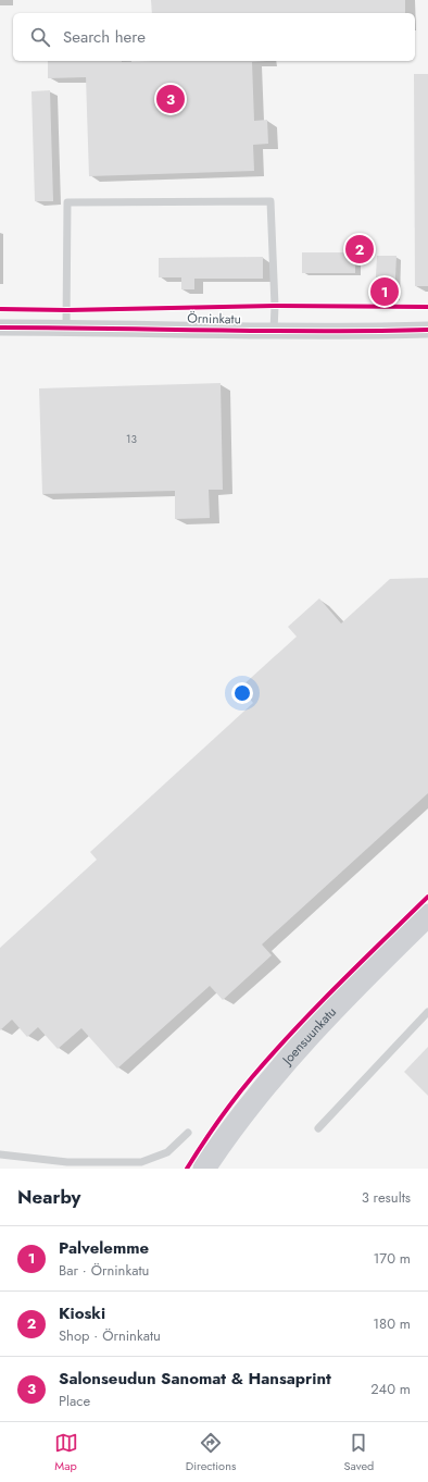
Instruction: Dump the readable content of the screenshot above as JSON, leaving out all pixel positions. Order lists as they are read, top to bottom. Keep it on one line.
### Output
{"streets":{"street":["Örninkatu","Joensuunkatu"]},"house_numbers":["13"],"page":{"search":"Search here","pins":["3","2","1"],"heading":["Nearby","3 results"],"list":[{"mark":"1","name":"Palvelemme","note":"Bar · Örninkatu","value":"170 m"},{"mark":"2","name":"Kioski","note":"Shop · Örninkatu","value":"180 m"},{"mark":"3","name":"Salonseudun Sanomat & Hansaprint","note":"Place","value":"240 m"}],"nav":["Map","Directions","Saved"]}}
